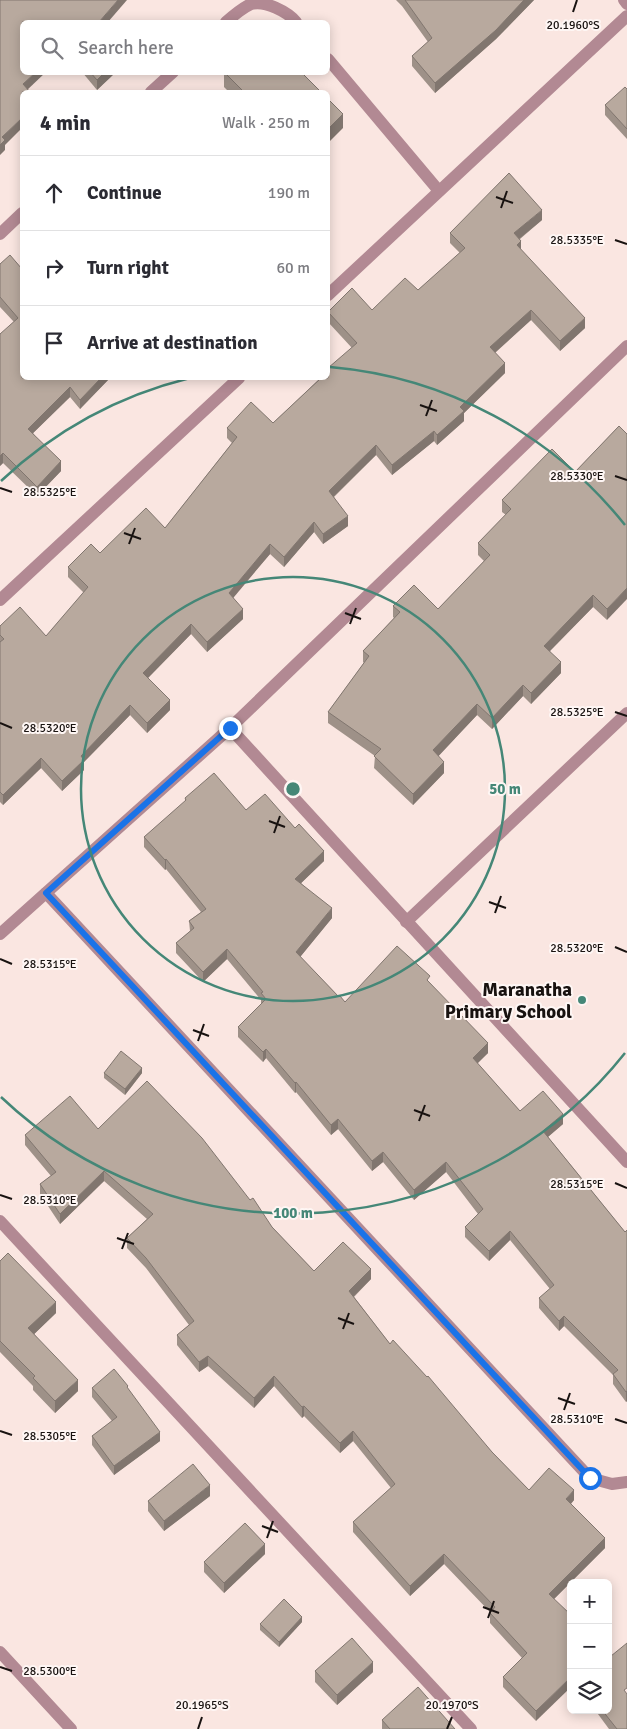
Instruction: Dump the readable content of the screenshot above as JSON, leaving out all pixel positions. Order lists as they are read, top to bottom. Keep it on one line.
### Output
{"places":["Maranatha Primary School"],"page":{"search":"Search here","heading":["4 min","Walk · 250 m"],"list":[["Continue","190 m"],["Turn right","60 m"],"Arrive at destination"],"map_buttons":["+","−"]},"coordinates":["20.1960°S","28.5335°E","28.5330°E","28.5325°E","28.5320°E","28.5315°E","28.5310°E","28.5305°E","28.5300°E","20.1965°S","20.1970°S"],"rings":["50 m","100 m"]}
